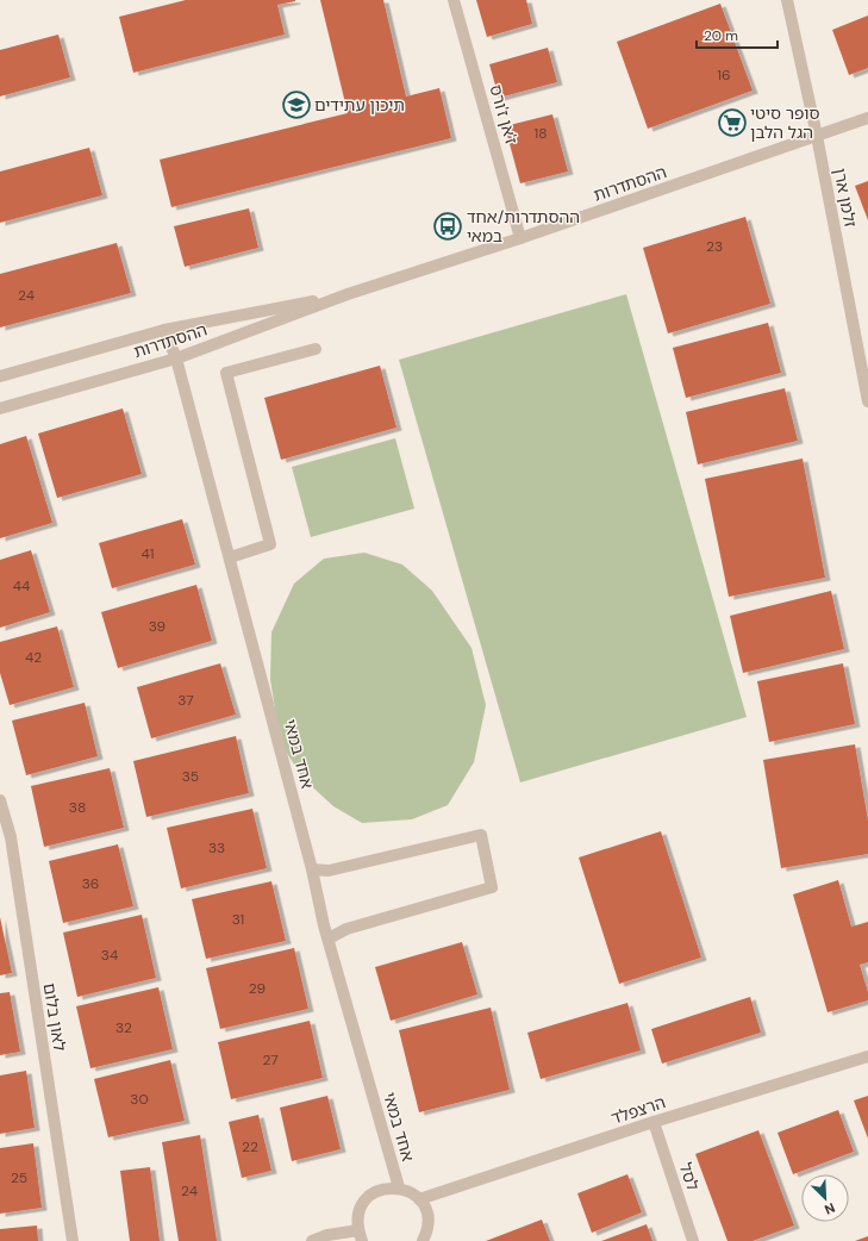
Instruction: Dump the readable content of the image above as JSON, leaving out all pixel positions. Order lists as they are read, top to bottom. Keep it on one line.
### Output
{"streets":{"street":["ז'אן ז'ורס","ההסתדרות","זלמן ארן","אחד במאי","לאון בלום","הרצפלד","לסל"]},"crossings":[["ז'אן ז'ורס","ההסתדרות"],["ההסתדרות","זלמן ארן"],["ההסתדרות","אחד במאי"],["הרצפלד","לסל"]],"places":{"school or university":["תיכון עתידים"],"supermarket":["סופר סיטי הגל הלבן"],"bus stop":["ההסתדרות/אחד במאי"]},"house_numbers":["16","18","23","24","41","44","39","42","37","35","38","33","36","31","34","29","32","27","30","22","25","24"],"scale_bar":"20 m","north":"bottom right"}
